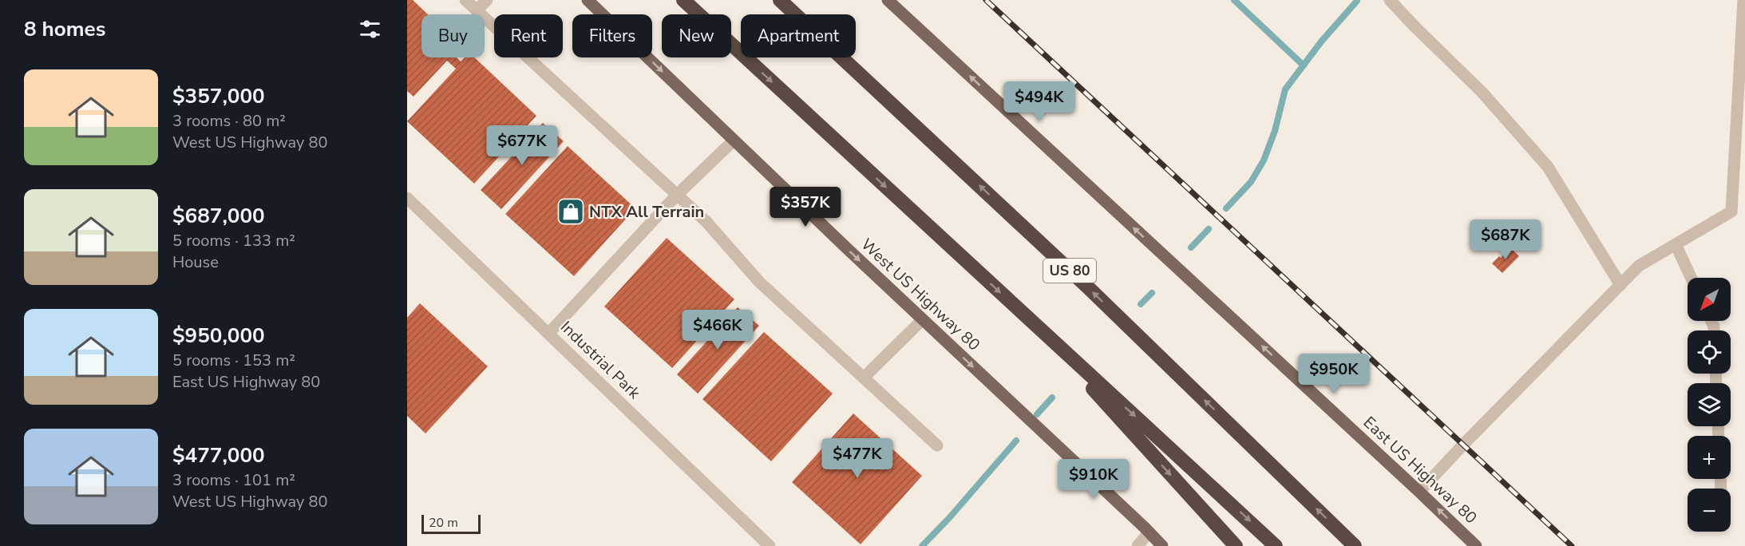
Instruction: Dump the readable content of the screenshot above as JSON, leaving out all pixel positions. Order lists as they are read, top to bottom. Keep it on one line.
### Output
{"streets":{"highway":["US 80"],"main road":["West US Highway 80","East US Highway 80"],"lane":["Industrial Park"]},"one_way":["West US Highway 80","East US Highway 80"],"places":{"shop":["NTX All Terrain"]},"scale_bar":"20 m","north":"bottom left","page":{"heading":"8 homes","chip":["Buy","Rent","Filters","New","Apartment"],"list":[{"name":"$357,000","note":"3 rooms · 80 m² · West US Highway 80"},{"name":"$687,000","note":"5 rooms · 133 m² · House"},{"name":"$950,000","note":"5 rooms · 153 m² · East US Highway 80"},{"name":"$477,000","note":"3 rooms · 101 m² · West US Highway 80"}],"price":["$494K","$677K","$357K","$687K","$466K","$950K","$477K","$910K"],"map_buttons":["+","−"],"scale":"20 m"}}
